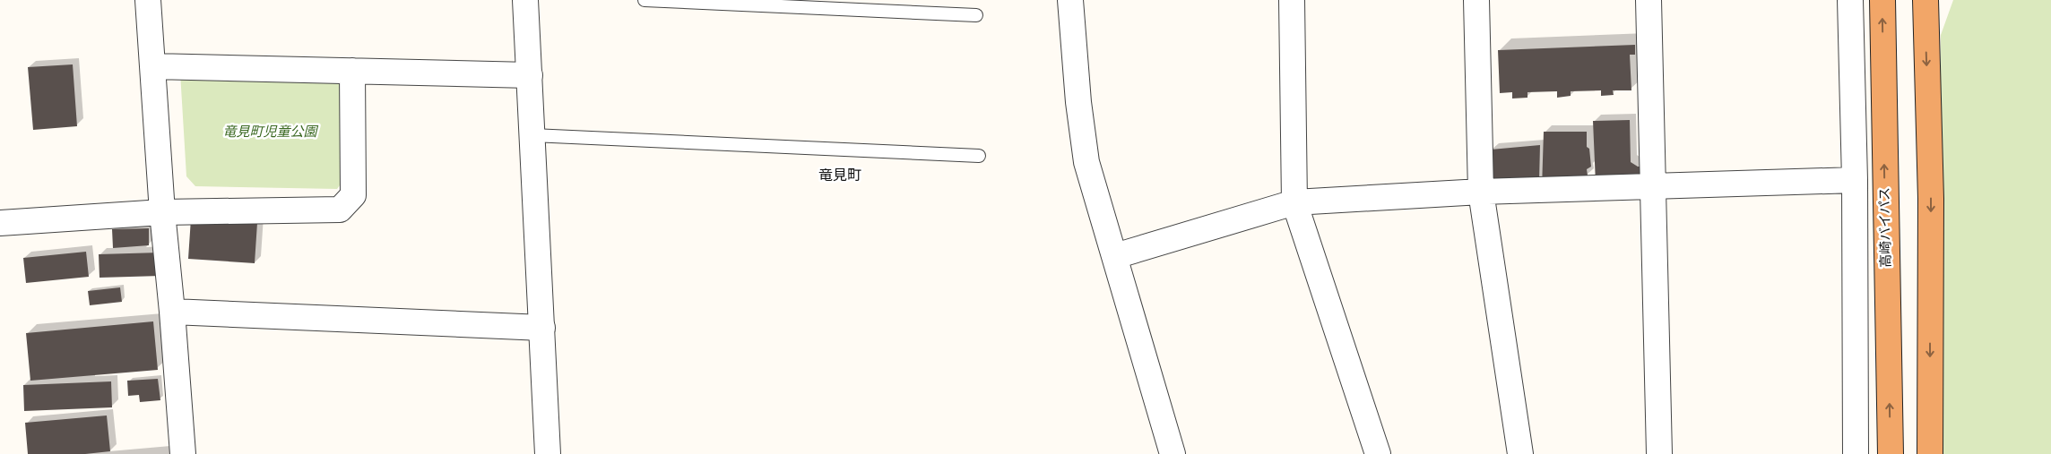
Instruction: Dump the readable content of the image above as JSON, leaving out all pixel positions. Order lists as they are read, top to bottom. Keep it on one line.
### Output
{"streets":{"highway":["高崎バイパス"]},"districts":["竜見町"],"parks":["竜見町児童公園"]}
